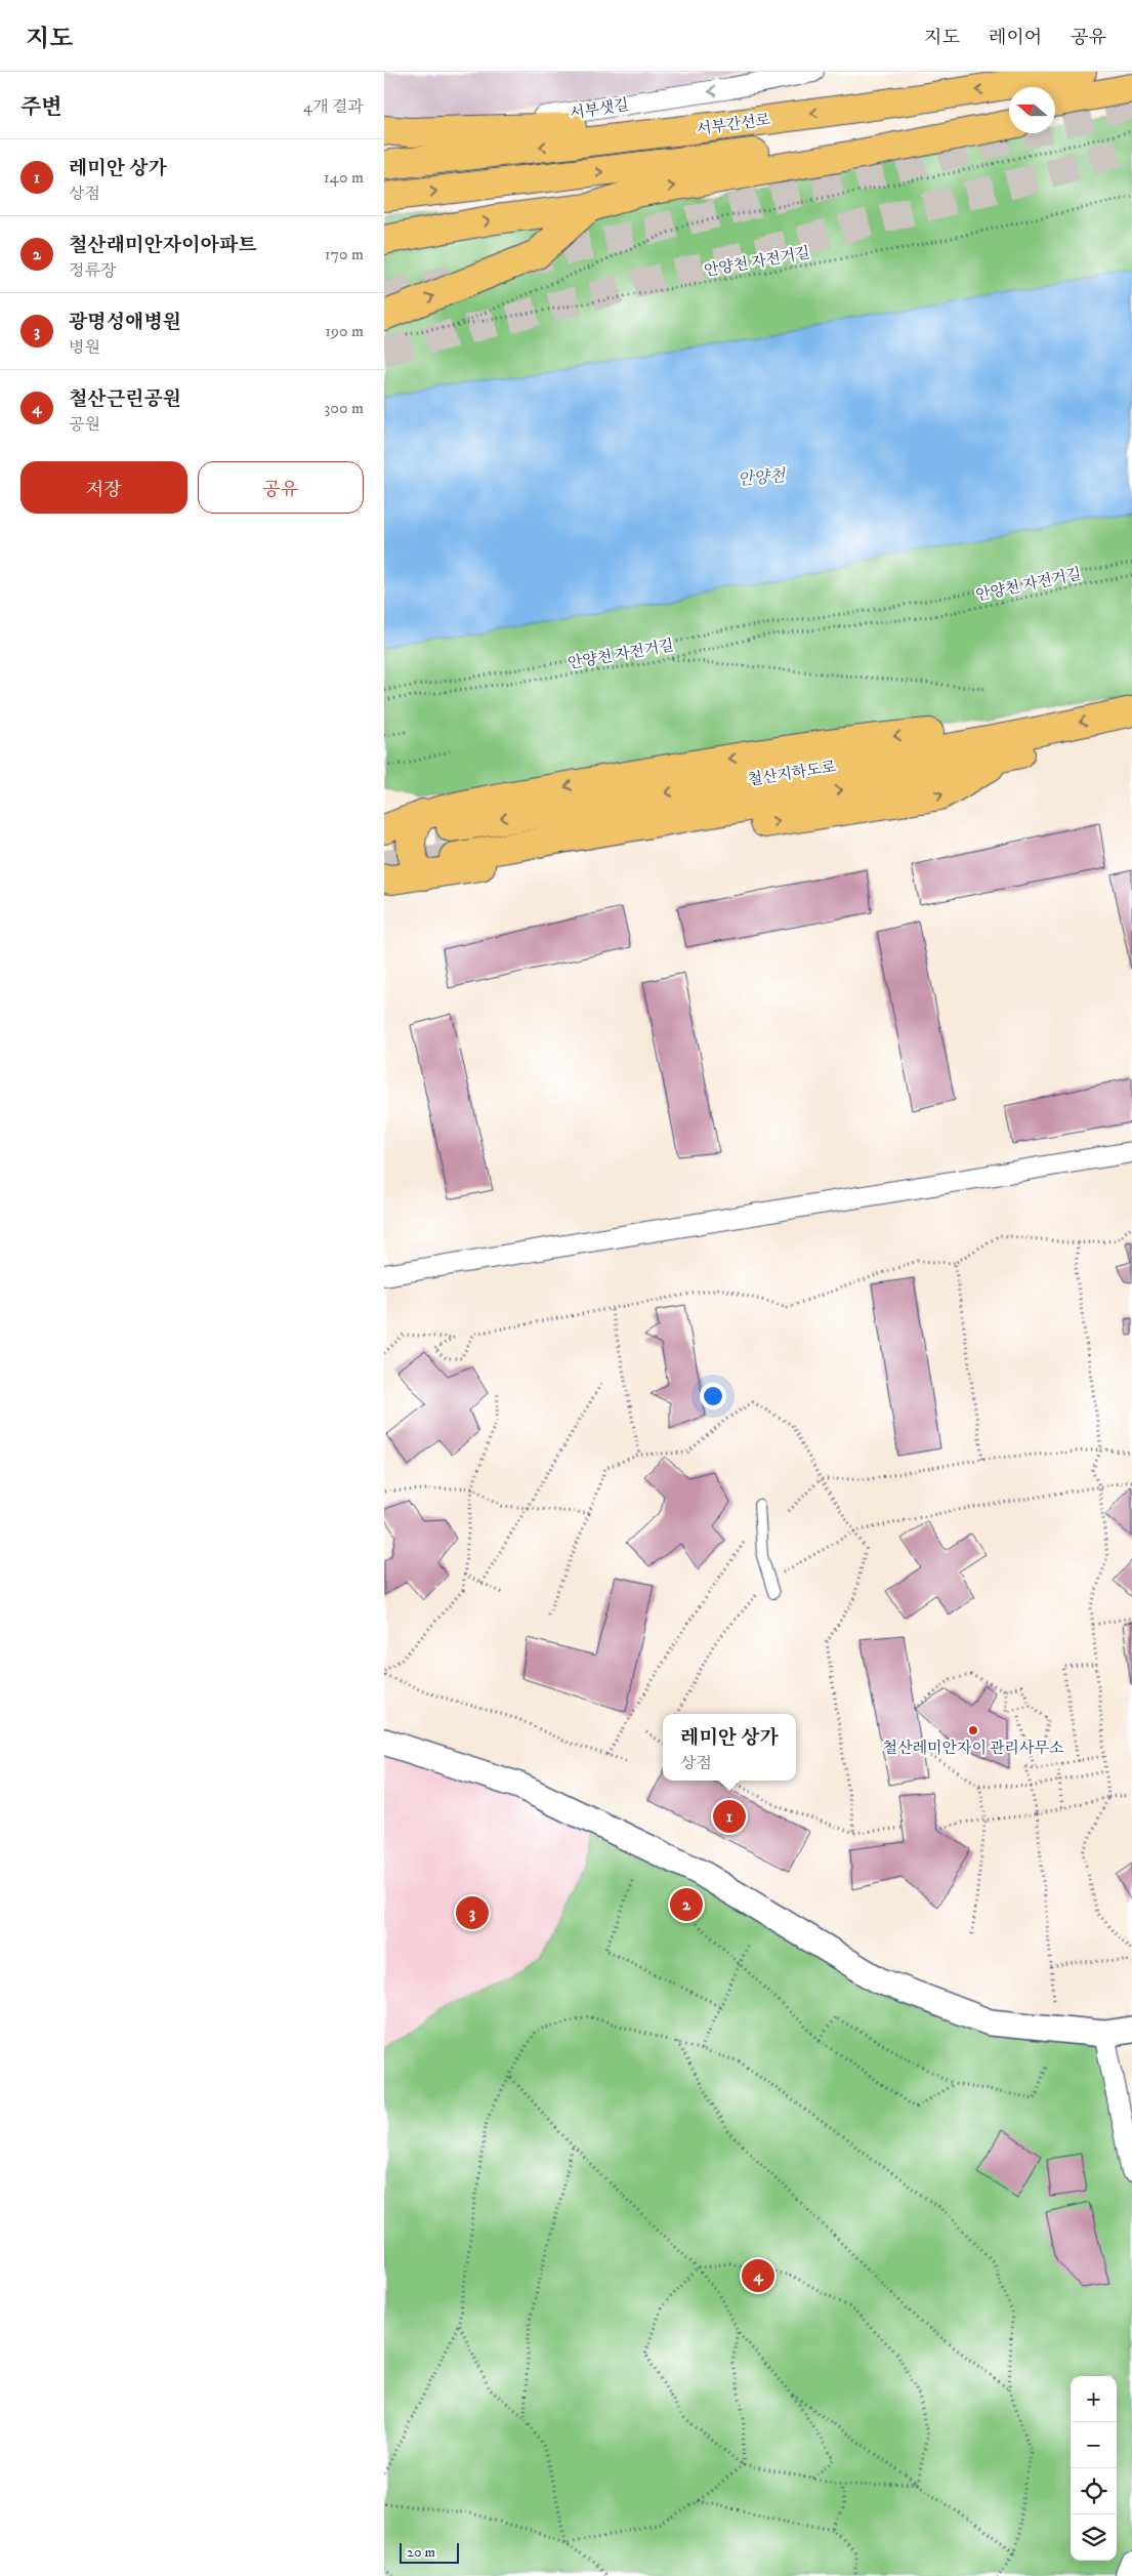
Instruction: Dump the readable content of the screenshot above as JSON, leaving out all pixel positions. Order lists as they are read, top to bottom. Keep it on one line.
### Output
{"streets":{"main road":["서부간선로","철산지하도로"],"street":["서부샛길"],"path":["안양천 자전거길"]},"one_way":["서부샛길"],"water":["안양천"],"places":["철산레미안자이 관리사무소"],"scale_bar":"20 m","north":"left","page":{"header":"지도","nav":["지도","레이어","공유"],"heading":["주변","4개 결과"],"list":[{"mark":"1","name":"레미안 상가","note":"상점","value":"140 m"},{"mark":"2","name":"철산래미안자이아파트","note":"정류장","value":"170 m"},{"mark":"3","name":"광명성애병원","note":"병원","value":"190 m"},{"mark":"4","name":"철산근린공원","note":"공원","value":"300 m"}],"buttons":["저장","공유"],"popup":["레미안 상가","상점"],"pins":["1","2","3","4"],"map_buttons":["+","−"],"scale":"20 m"}}
